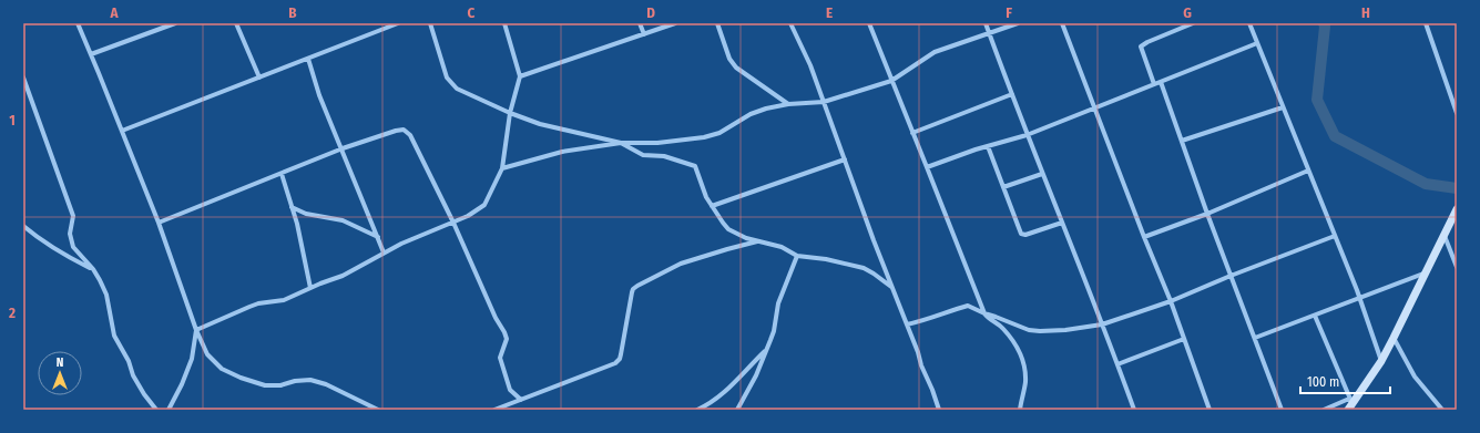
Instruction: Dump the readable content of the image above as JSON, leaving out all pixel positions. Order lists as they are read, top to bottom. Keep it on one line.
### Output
{"scale_bar":"100 m","north":"top","grid":{"columns":["A","B","C","D","E","F","G","H"],"rows":["1","2"]}}
